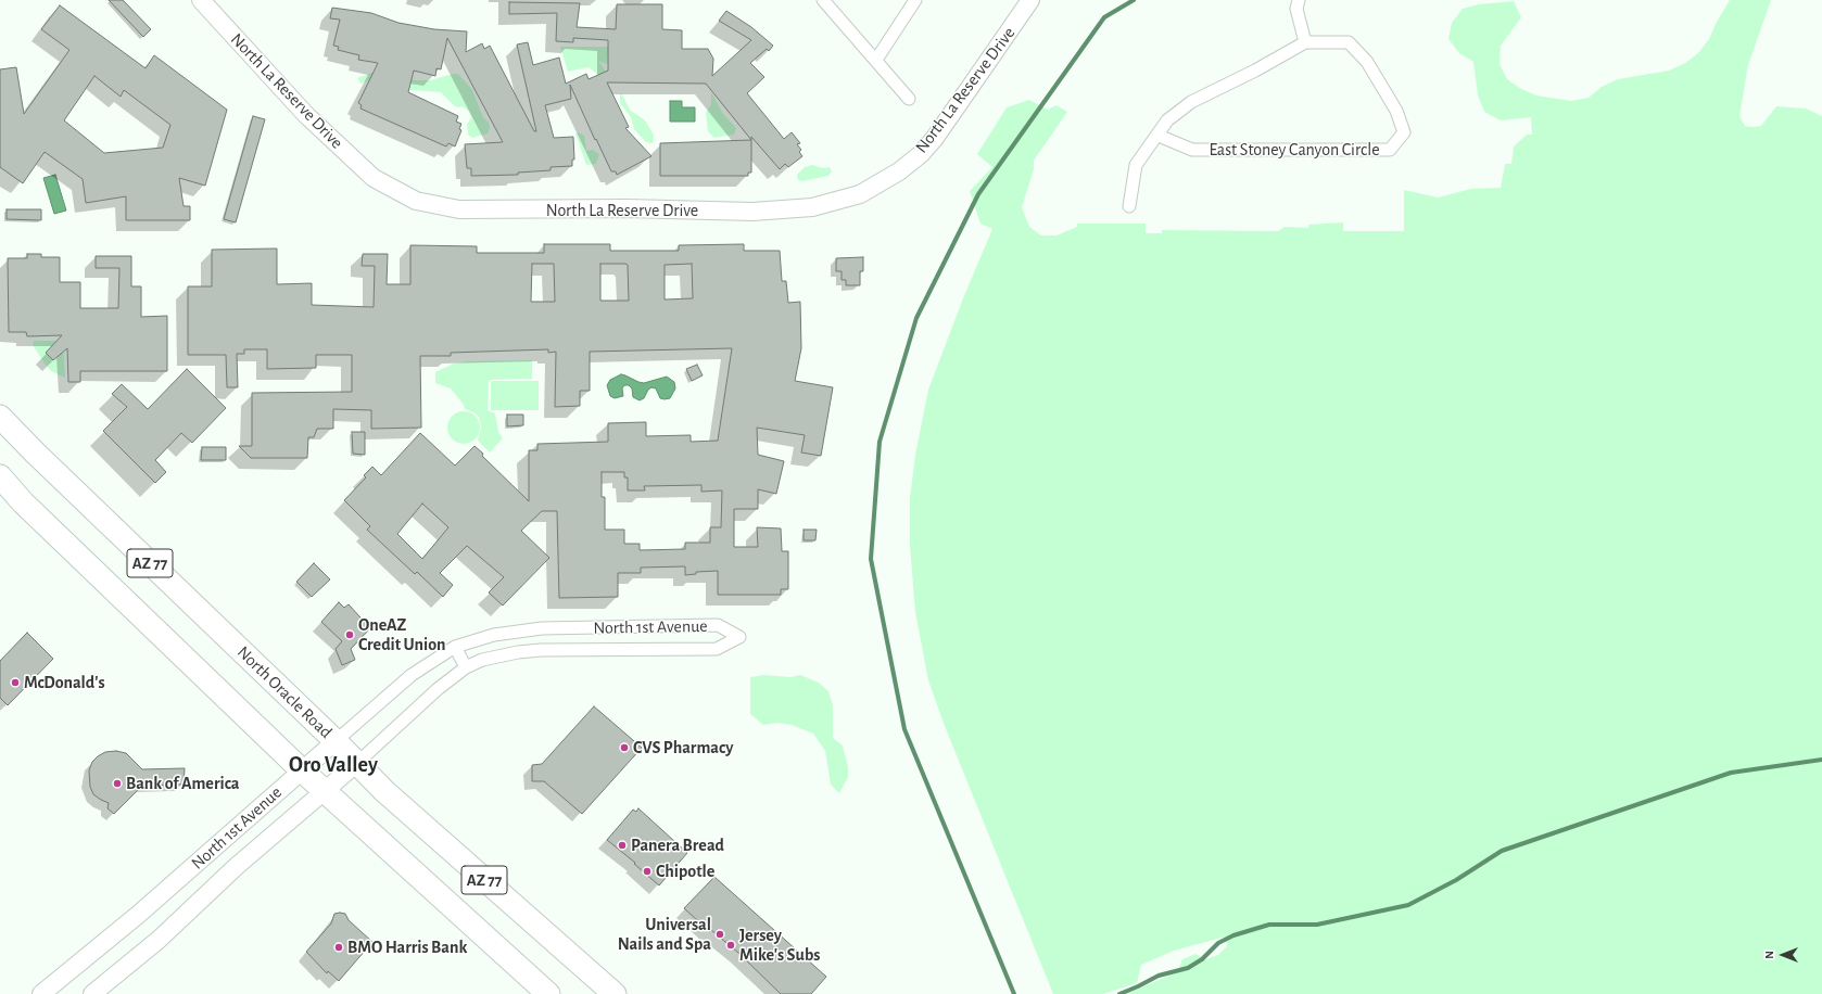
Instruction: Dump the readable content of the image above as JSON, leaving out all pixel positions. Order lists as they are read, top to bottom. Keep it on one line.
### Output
{"streets":{"highway":["AZ 77","North Oracle Road"],"street":["North La Reserve Drive","East Stoney Canyon Circle","North 1st Avenue"]},"crossings":[["AZ 77","North 1st Avenue"],["North 1st Avenue","North Oracle Road"]],"districts":["Oro Valley"],"places":["OneAZ Credit Union","McDonald's","CVS Pharmacy","Bank of America","Panera Bread","Chipotle","Universal Nails and Spa","Jersey Mike's Subs","BMO Harris Bank"],"north":"left"}
